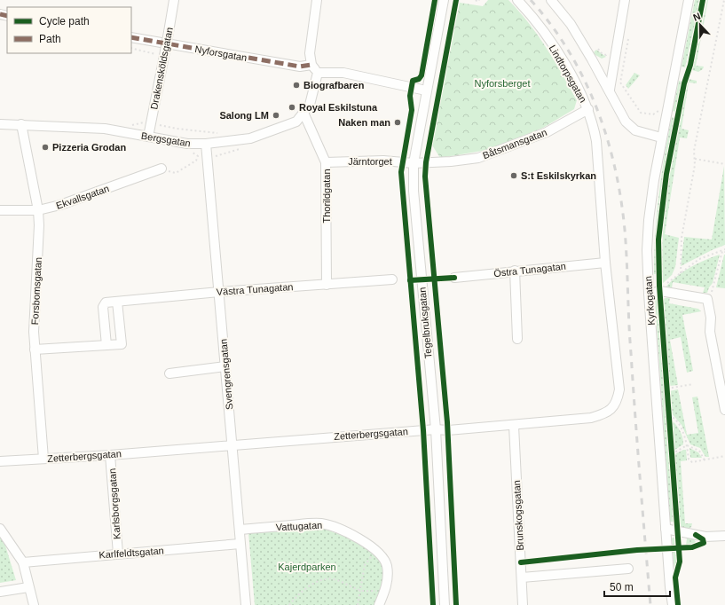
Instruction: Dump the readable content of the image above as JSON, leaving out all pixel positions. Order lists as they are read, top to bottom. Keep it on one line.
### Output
{"streets":{"street":["Nyforsgatan","Drakensköldsgatan","Lindtorpsgatan","Bergsgatan","Båtsmansgatan","Järntorget","Thorildgatan","Ekvallsgatan","Östra Tunagatan","Västra Tunagatan","Forsbomsgatan","Kyrkogatan","Tegelbruksgatan","Svengrensgatan","Zetterbergsgatan","Karlsborgsgatan","Brunskogsgatan","Vattugatan","Karlfeldtsgatan"]},"crossings":[["Drakensköldsgatan","Bergsgatan"],["Lindtorpsgatan","Båtsmansgatan"],["Lindtorpsgatan","Östra Tunagatan"],["Lindtorpsgatan","Zetterbergsgatan"],["Bergsgatan","Thorildgatan"],["Bergsgatan","Forsbomsgatan"],["Bergsgatan","Svengrensgatan"],["Båtsmansgatan","Järntorget"],["Båtsmansgatan","Tegelbruksgatan"],["Järntorget","Thorildgatan"],["Järntorget","Tegelbruksgatan"],["Thorildgatan","Västra Tunagatan"],["Ekvallsgatan","Forsbomsgatan"],["Östra Tunagatan","Zetterbergsgatan"],["Västra Tunagatan","Svengrensgatan"],["Forsbomsgatan","Zetterbergsgatan"],["Tegelbruksgatan","Zetterbergsgatan"],["Svengrensgatan","Zetterbergsgatan"],["Svengrensgatan","Vattugatan"],["Svengrensgatan","Karlfeldtsgatan"],["Zetterbergsgatan","Karlsborgsgatan"],["Zetterbergsgatan","Brunskogsgatan"],["Karlsborgsgatan","Karlfeldtsgatan"]],"parks":["Nyforsberget","Kajerdparken"],"places":["Biografbaren","Royal Eskilstuna","Salong LM","Naken man","Pizzeria Grodan","S:t Eskilskyrkan"],"legend":["Cycle path","Path"],"scale_bar":"50 m","north":"top"}
